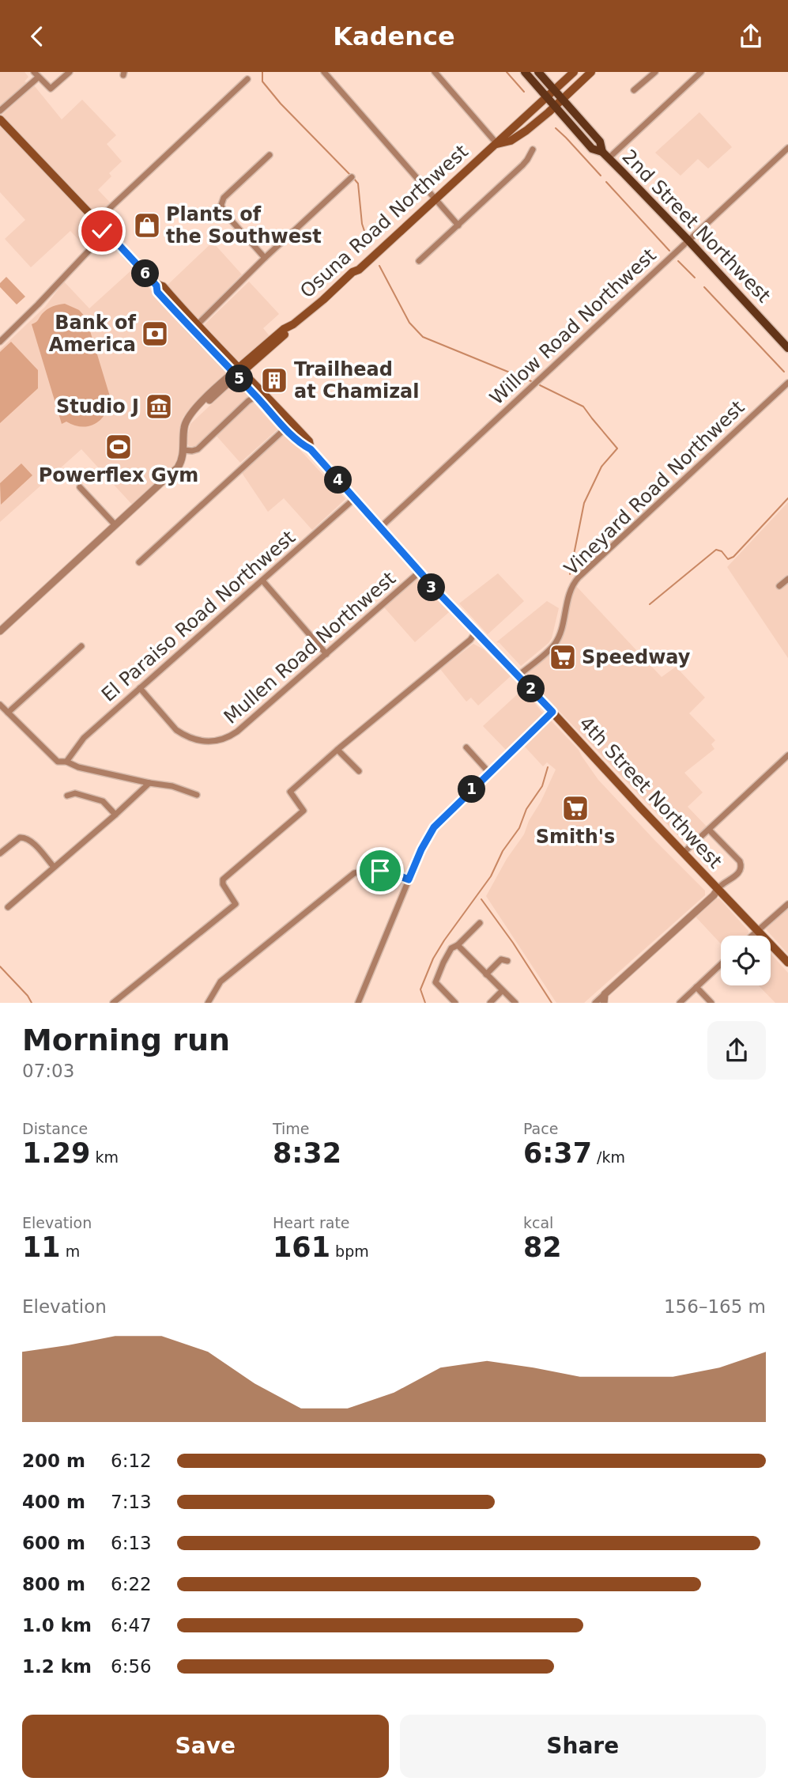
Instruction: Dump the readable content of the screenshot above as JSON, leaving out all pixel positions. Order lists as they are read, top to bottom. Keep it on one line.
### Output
{"streets":{"main road":["Osuna Road Northwest","2nd Street Northwest","4th Street Northwest"],"street":["Willow Road Northwest","Vineyard Road Northwest","El Paraiso Road Northwest","Mullen Road Northwest"]},"crossings":[["Osuna Road Northwest","2nd Street Northwest"],["2nd Street Northwest","Willow Road Northwest"],["Vineyard Road Northwest","4th Street Northwest"],["El Paraiso Road Northwest","Mullen Road Northwest"],["Mullen Road Northwest","4th Street Northwest"]],"places":{"shop":["Plants of the Southwest"],"bank":["Bank of America"],"building":["Trailhead at Chamizal"],"museum":["Studio J"],"sports":["Powerflex Gym"],"supermarket":["Speedway","Smith's"]},"page":{"header":"Kadence","pins":["6","5","4","3","2","1"],"heading":["Morning run","07:03"],"stats":[["Distance","1.29 km"],["Time","8:32"],["Pace","6:37 /km"],["Elevation","11 m"],["Heart rate","161 bpm"],["kcal","82"]],"chart":["Elevation","156–165 m"],"list":[{"name":"200 m","note":"6:12"},{"name":"400 m","note":"7:13"},{"name":"600 m","note":"6:13"},{"name":"800 m","note":"6:22"},{"name":"1.0 km","note":"6:47"},{"name":"1.2 km","note":"6:56"}],"buttons":["Save","Share"]}}
